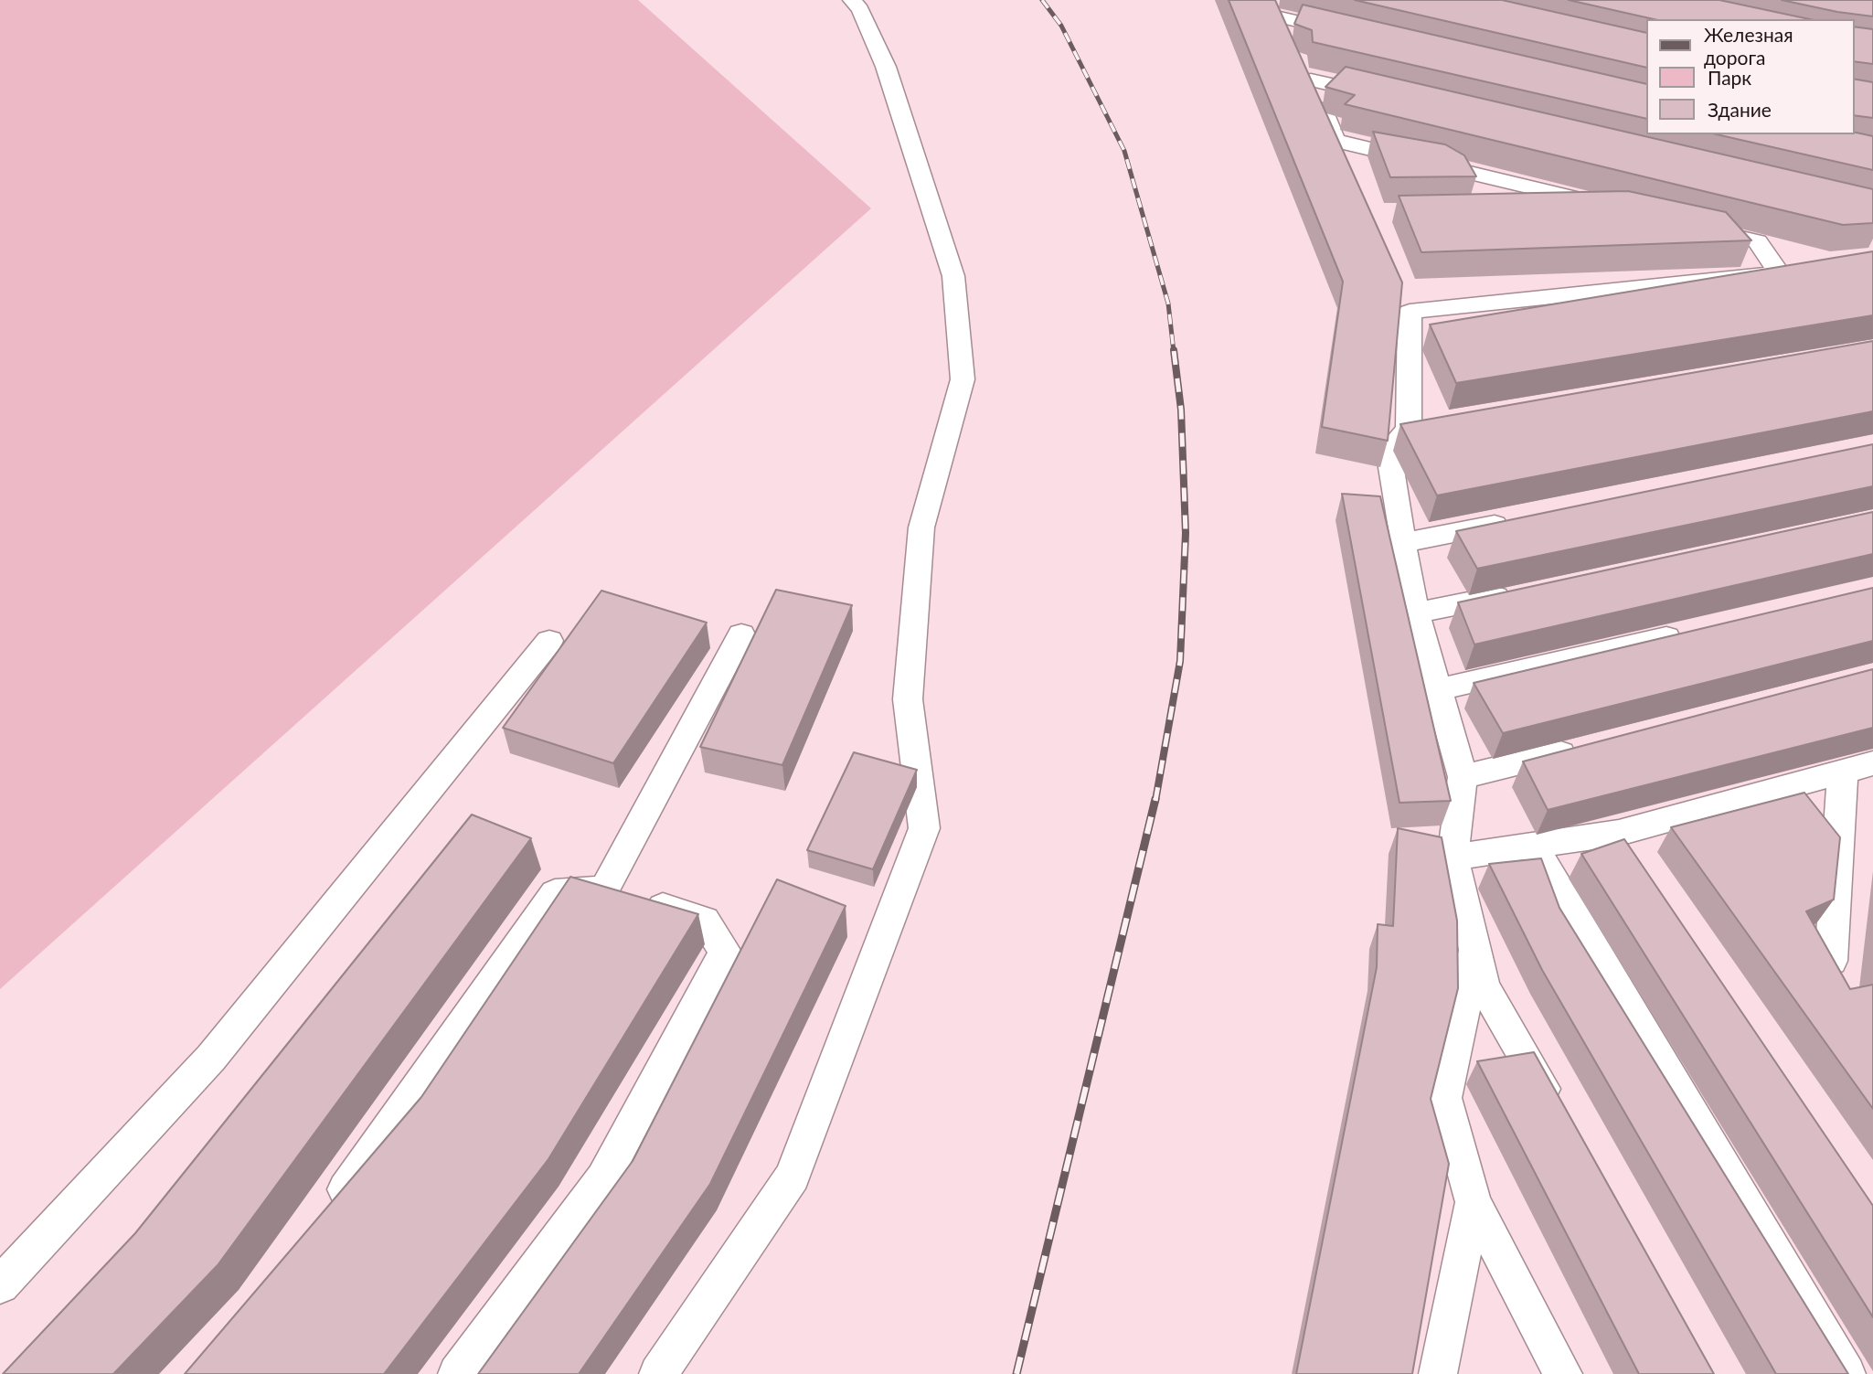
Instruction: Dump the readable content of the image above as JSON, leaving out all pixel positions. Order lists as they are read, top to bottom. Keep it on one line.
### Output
{"legend":["Железная дорога","Парк","Здание"]}
